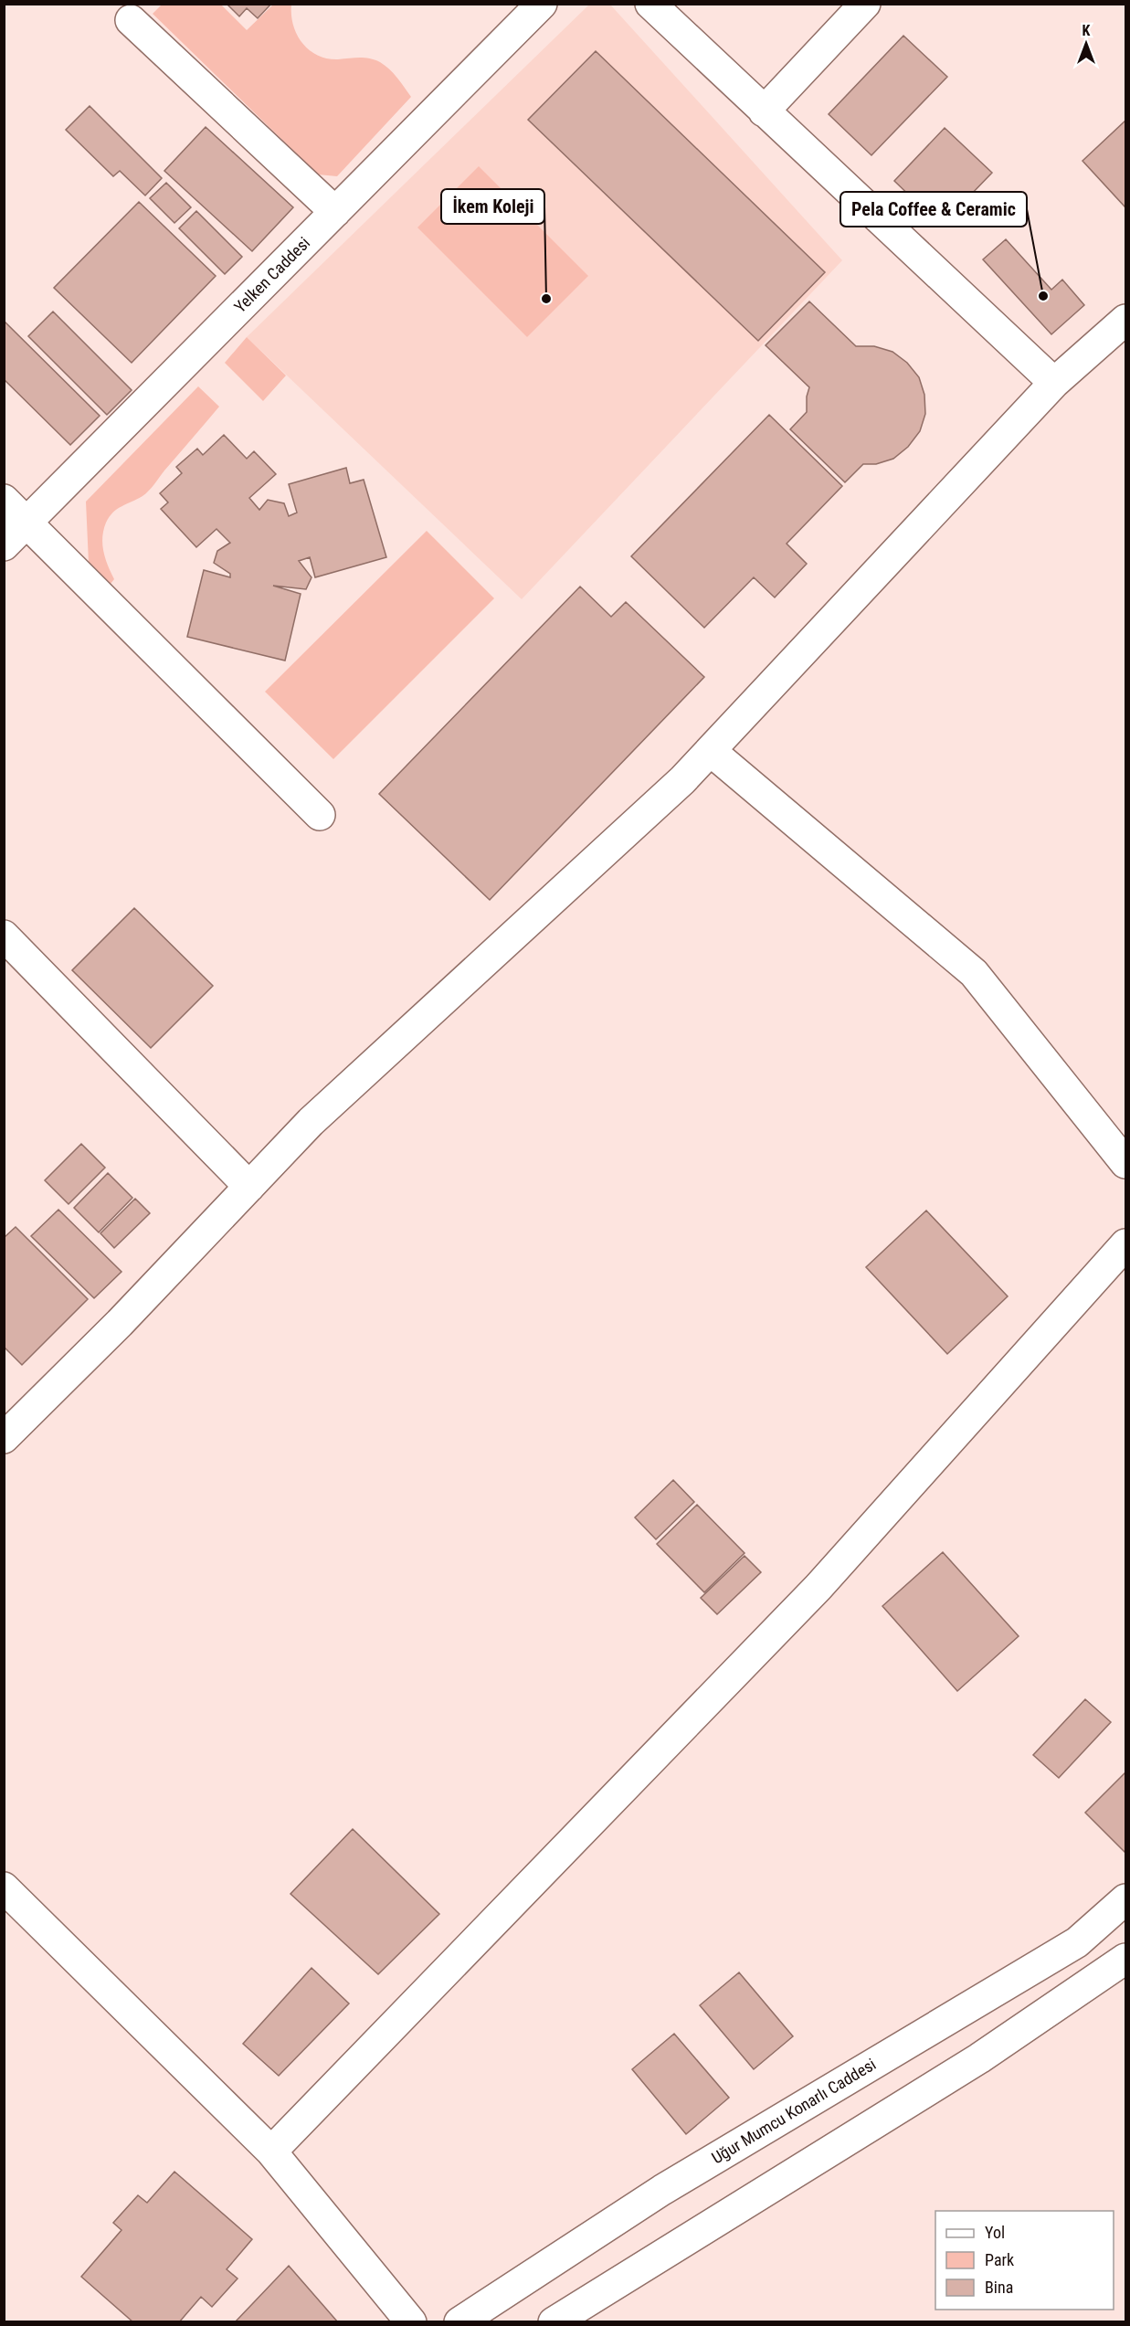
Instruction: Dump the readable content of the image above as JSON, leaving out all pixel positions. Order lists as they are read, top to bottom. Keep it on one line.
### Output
{"streets":{"street":["Yelken Caddesi","Uğur Mumcu Konarlı Caddesi"]},"places":["Pela Coffee & Ceramic","İkem Koleji"],"legend":["Yol","Park","Bina"],"north":"top"}
